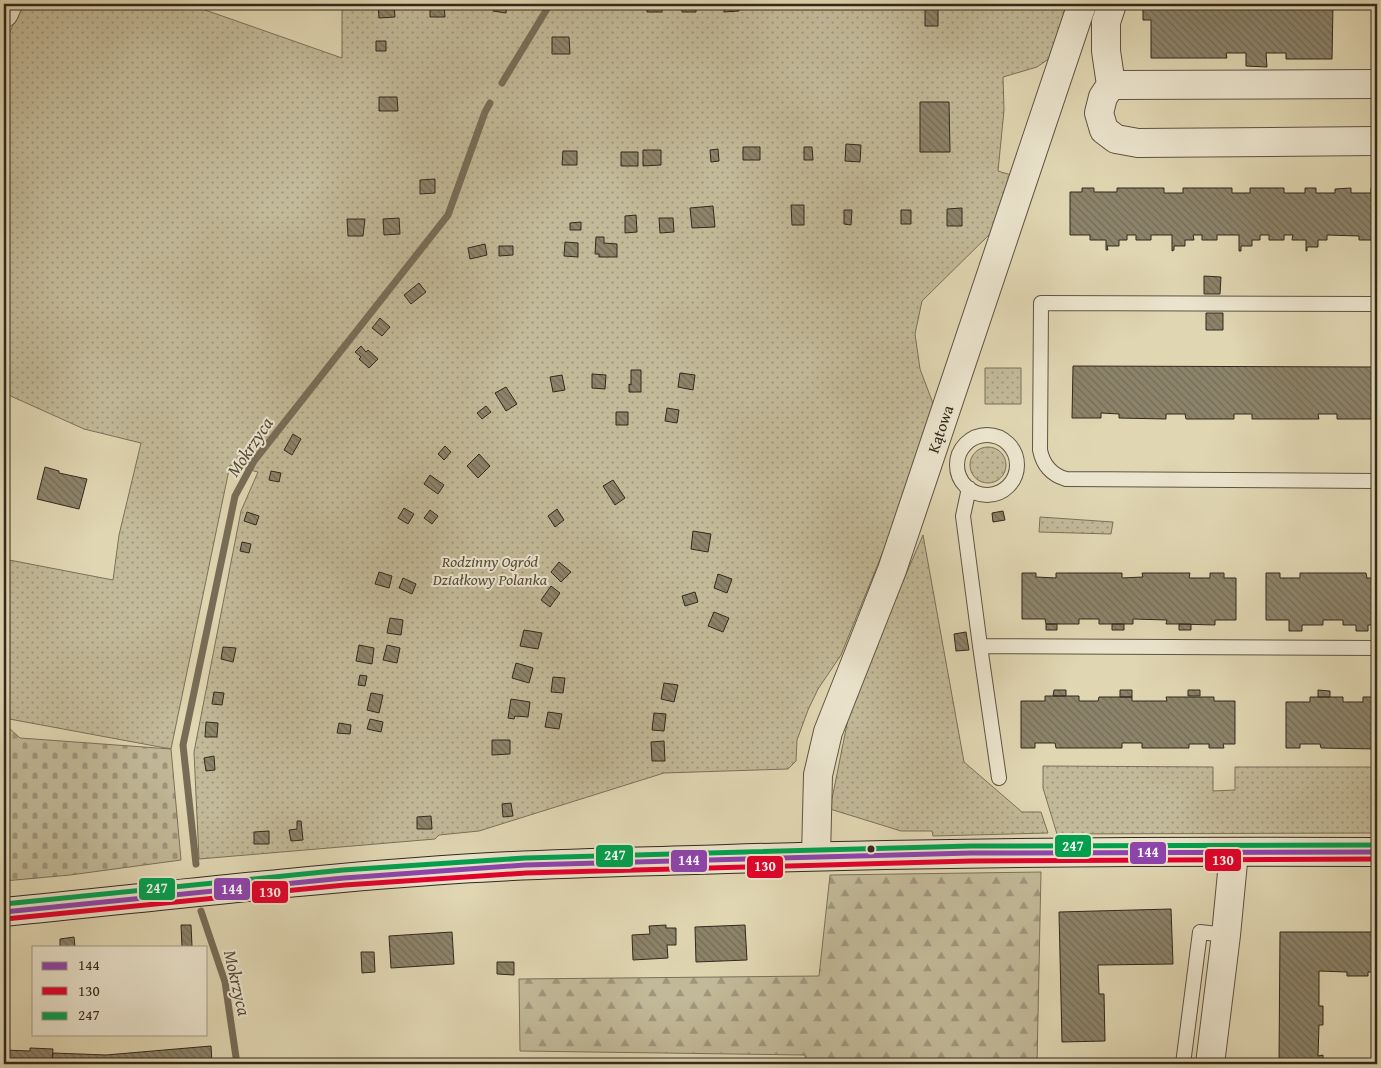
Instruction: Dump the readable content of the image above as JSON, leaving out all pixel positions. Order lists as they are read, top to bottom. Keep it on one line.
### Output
{"streets":{"street":["Kątowa"]},"water":["Mokrzyca"],"parks":["Rodzinny Ogród Działkowy Polanka"],"lines":["transit line 247","transit line 144","transit line 130"],"legend":["144","130","247"]}
